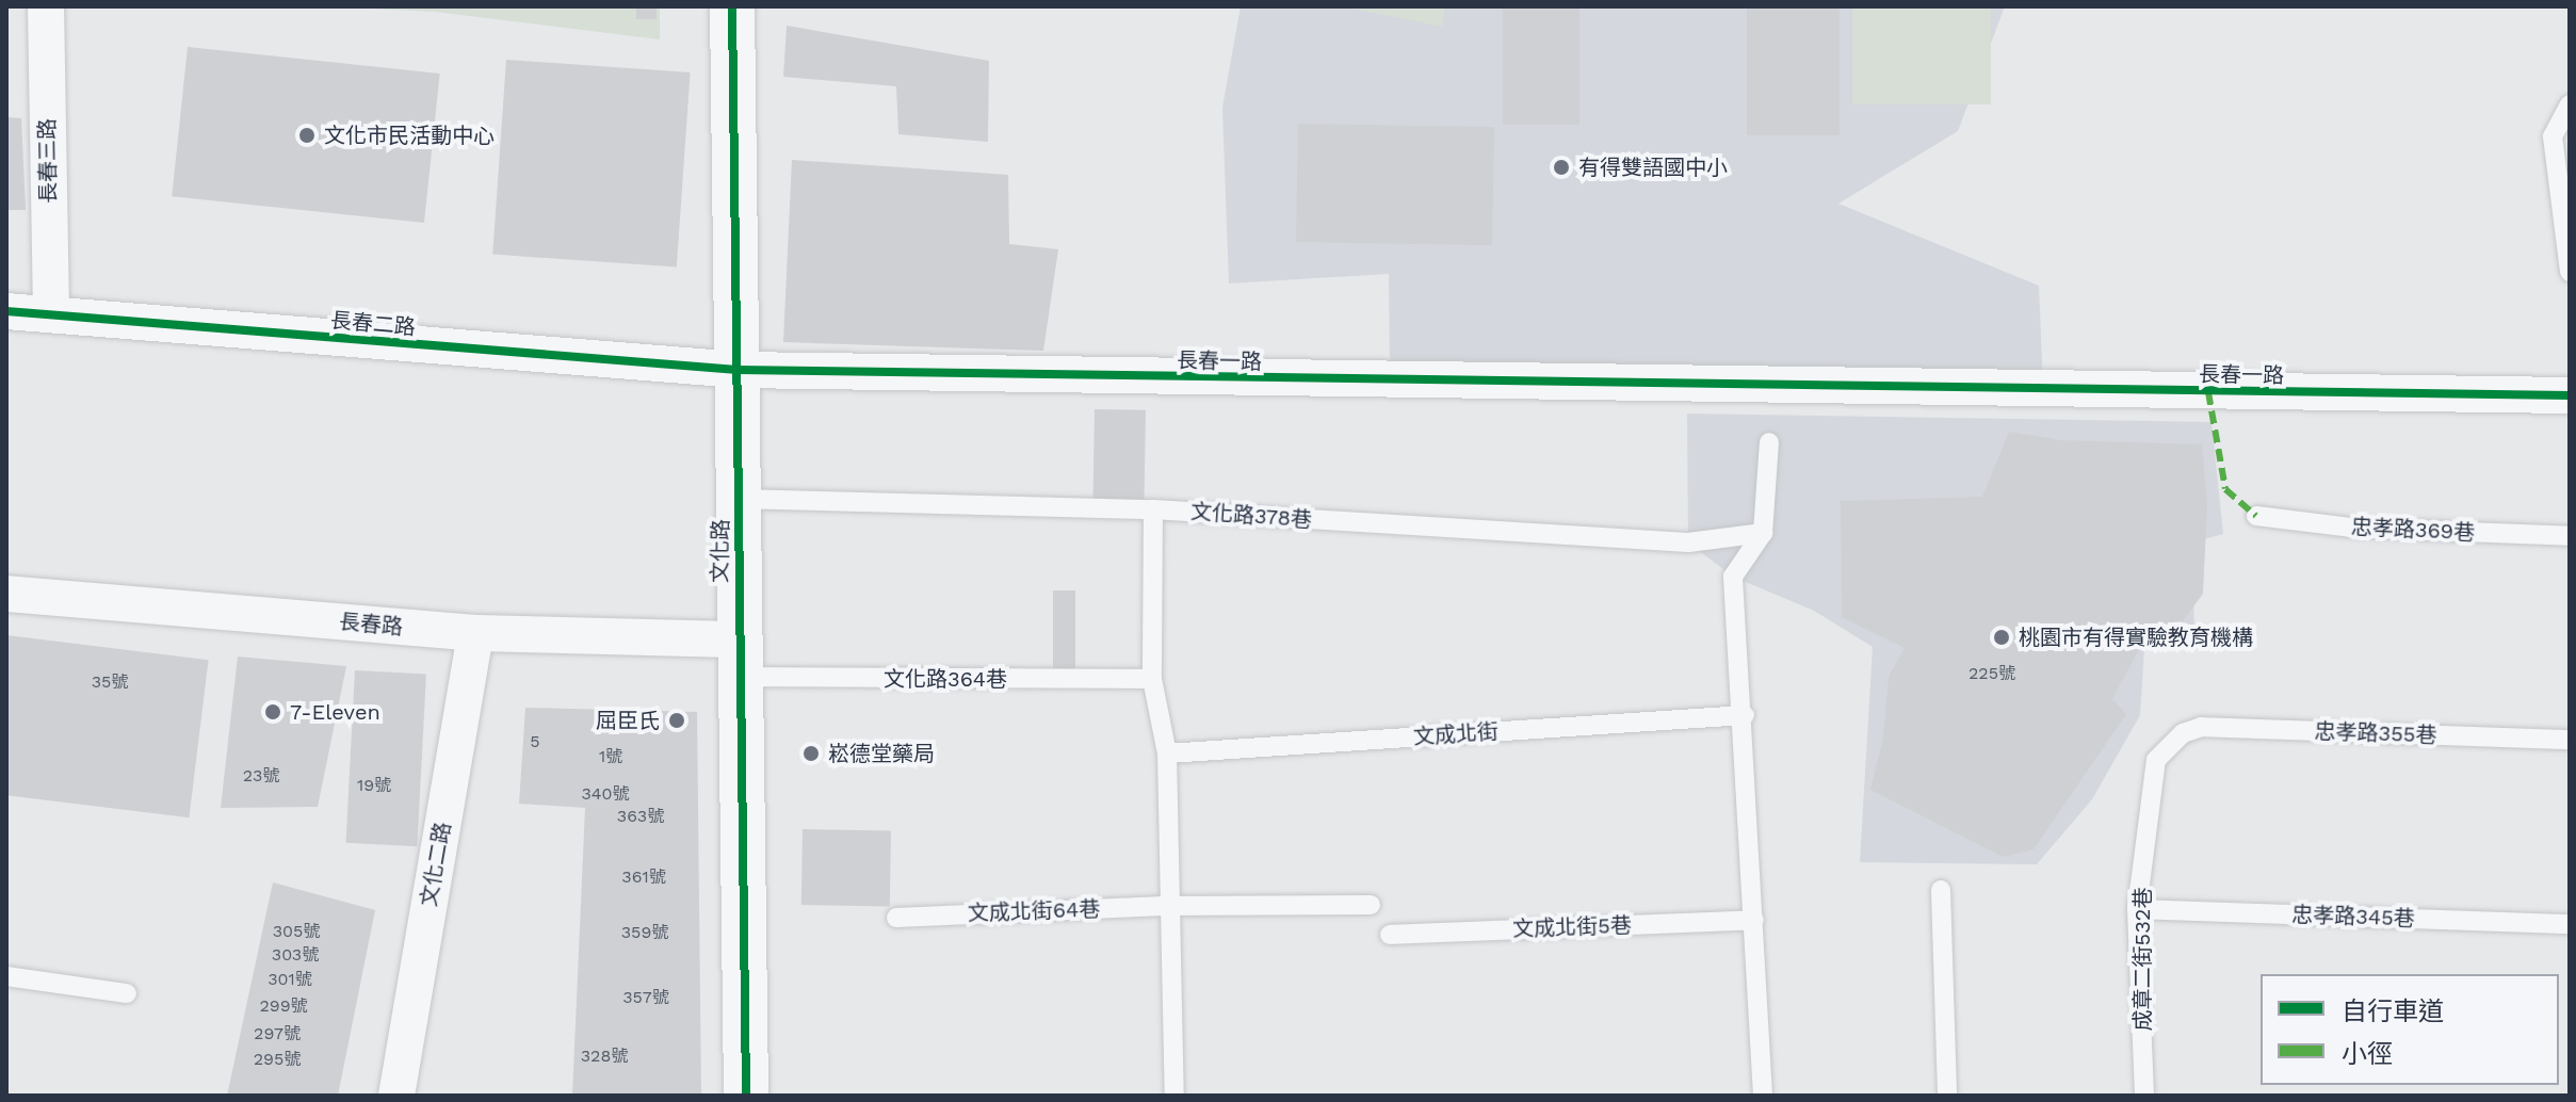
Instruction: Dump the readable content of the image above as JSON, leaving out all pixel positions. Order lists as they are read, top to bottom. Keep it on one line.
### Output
{"streets":{"street":["長春三路","長春二路","長春一路","文化路","長春路","文化二路"],"lane":["文化路378巷","忠孝路369巷","文化路364巷","忠孝路355巷","文成北街","文成北街64巷","忠孝路345巷","文成北街5巷","成章二街532巷"]},"crossings":[["長春三路","長春二路"],["長春二路","長春一路"],["長春二路","文化路"],["長春一路","文化路"],["文化路378巷","文化路"],["文化路","長春路"],["文化路","文化路364巷"],["長春路","文化路364巷"],["長春路","文化二路"],["忠孝路355巷","成章二街532巷"],["忠孝路345巷","成章二街532巷"]],"places":["文化市民活動中心","有得雙語國中小","桃園市有得實驗教育機構","7-Eleven","屈臣氏","崧德堂藥局"],"house_numbers":["225號","35號","5","1號","23號","19號","340號","363號","361號","305號","359號","303號","301號","357號","299號","297號","328號","295號"],"legend":["自行車道","小徑"]}
